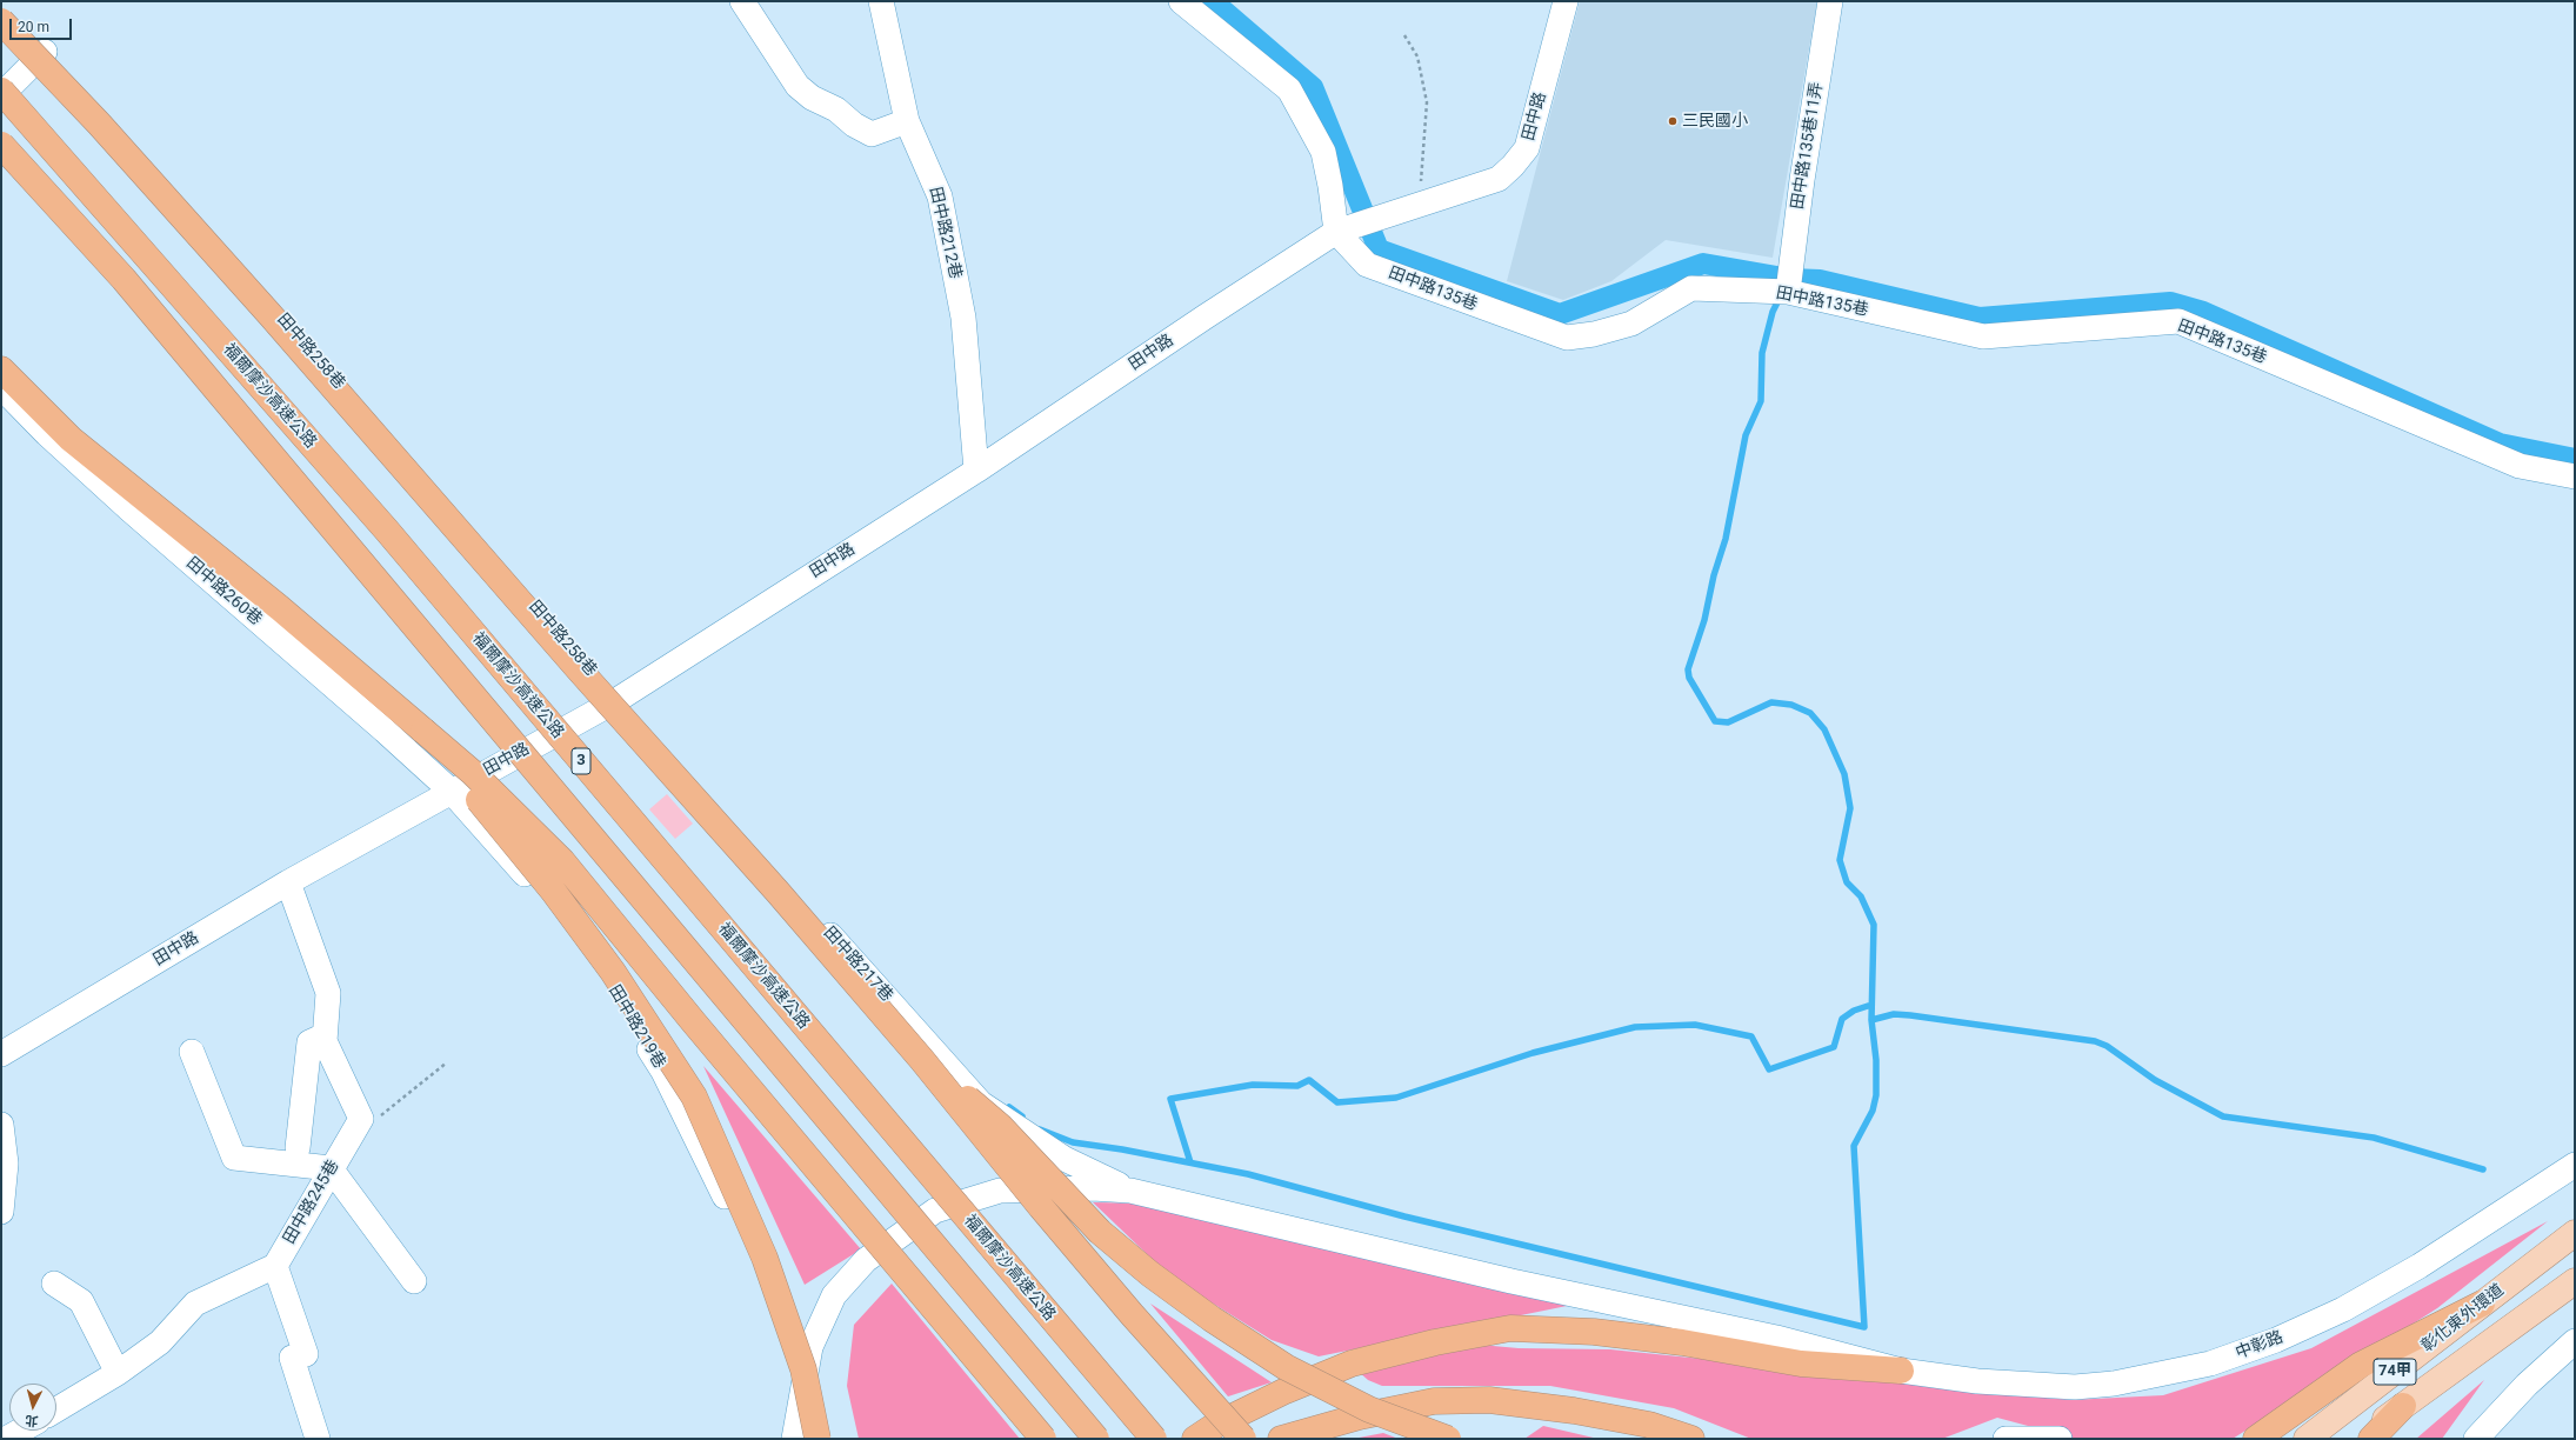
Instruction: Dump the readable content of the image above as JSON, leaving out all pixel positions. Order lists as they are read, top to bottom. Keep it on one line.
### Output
{"streets":{"highway":["福爾摩沙高速公路","3"],"main road":["彰化東外環道","74甲"],"street":["田中路","田中路135巷11弄","田中路212巷","田中路135巷","田中路258巷","田中路260巷","田中路217巷","田中路219巷","田中路245巷","中彰路"]},"crossings":[["田中路","田中路212巷"],["田中路","田中路135巷"],["田中路","田中路258巷"],["田中路","田中路260巷"],["田中路","田中路217巷"],["田中路","田中路219巷"],["田中路135巷11弄","田中路135巷"],["田中路258巷","田中路217巷"],["田中路260巷","田中路219巷"],["田中路217巷","中彰路"]],"places":["三民國小"],"scale_bar":"20 m","north":"bottom"}
